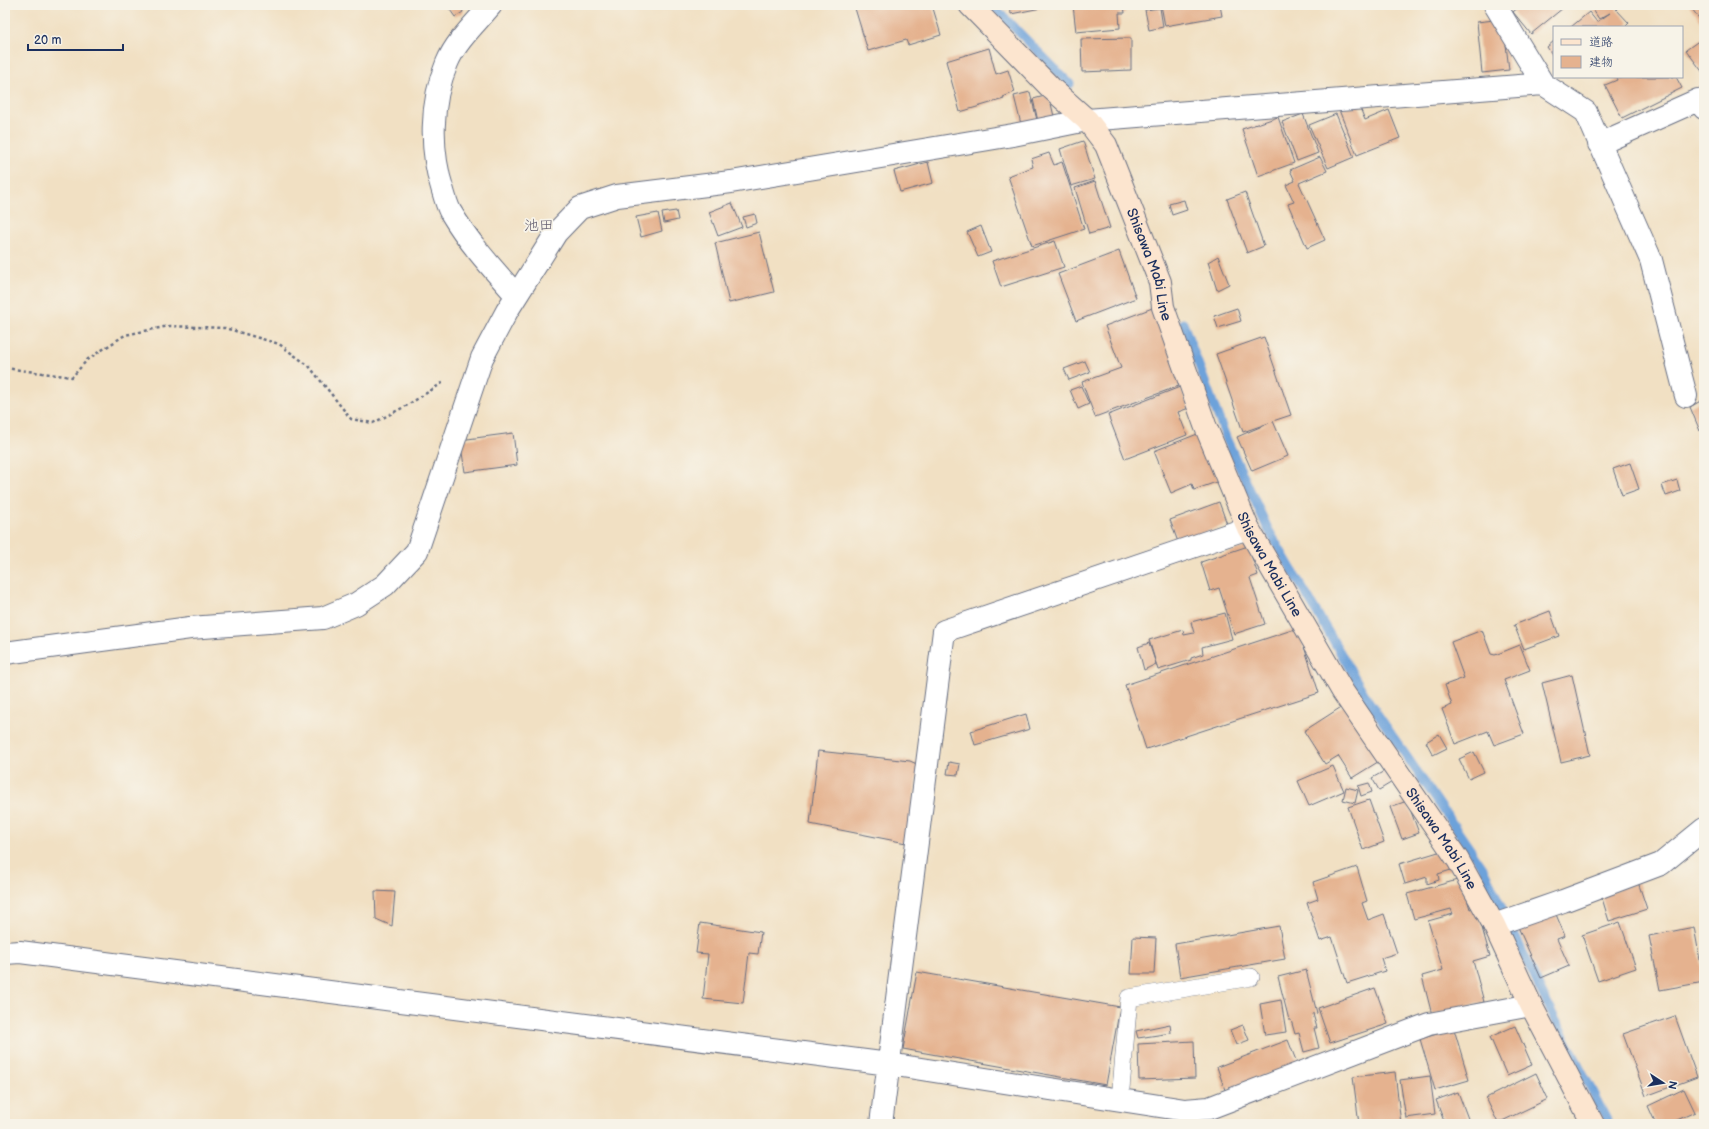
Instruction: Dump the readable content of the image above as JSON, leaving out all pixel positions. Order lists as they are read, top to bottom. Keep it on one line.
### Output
{"streets":{"main road":["Shisawa Mabi Line"]},"districts":["池田"],"legend":["道路","建物"],"scale_bar":"20 m","north":"right"}
